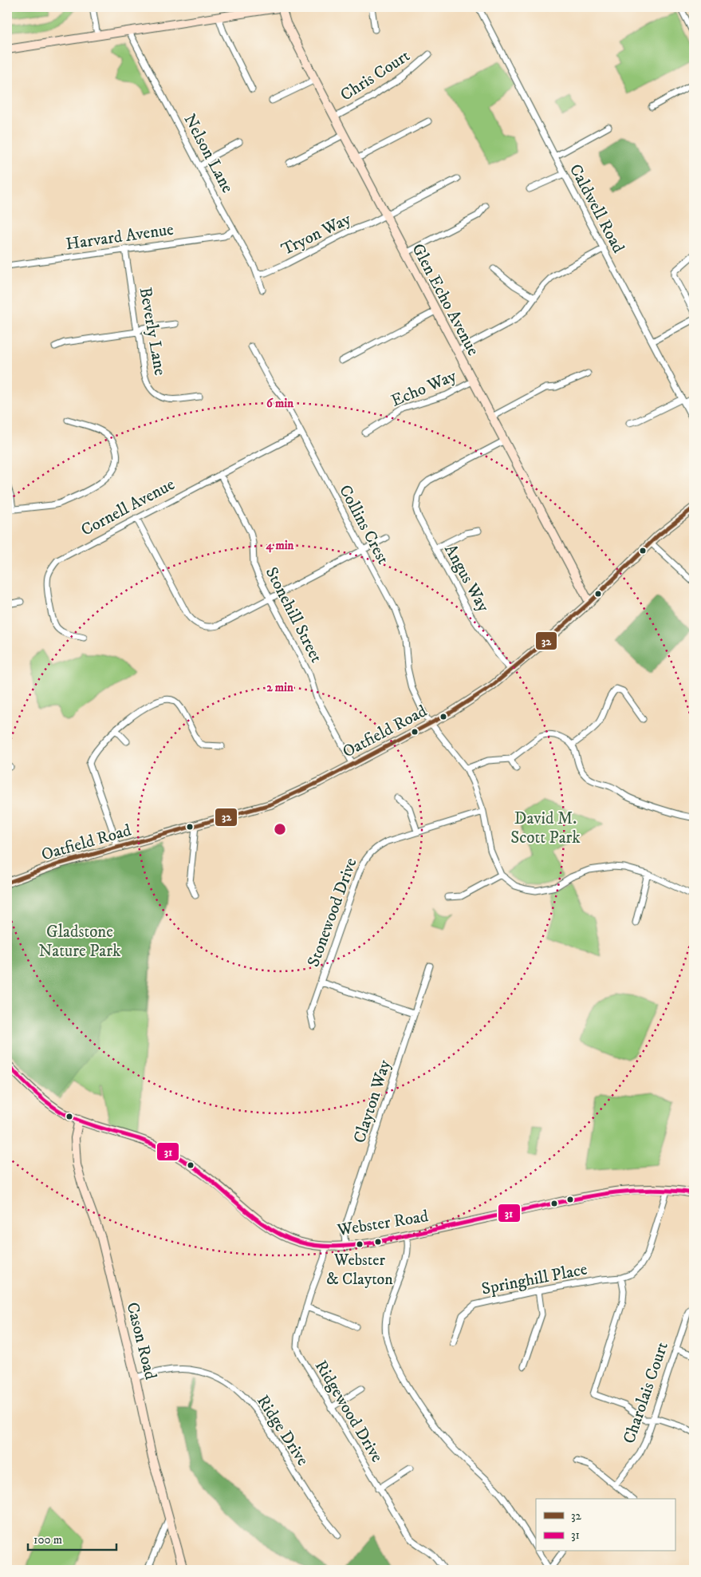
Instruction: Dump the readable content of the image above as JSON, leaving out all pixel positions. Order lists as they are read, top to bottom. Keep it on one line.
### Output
{"streets":{"street":["Chris Court","Nelson Lane","Caldwell Road","Tryon Way","Harvard Avenue","Glen Echo Avenue","Beverly Lane","Echo Way","Cornell Avenue","Collins Crest","Angus Way","Stonehill Street","Oatfield Road","Stonewood Drive","Clayton Way","Webster Road","Springhill Place","Cason Road","Charolais Court","Ridgewood Drive","Ridge Drive"]},"crossings":[["Chris Court","Glen Echo Avenue"],["Nelson Lane","Tryon Way"],["Nelson Lane","Harvard Avenue"],["Tryon Way","Glen Echo Avenue"],["Harvard Avenue","Beverly Lane"],["Glen Echo Avenue","Echo Way"],["Glen Echo Avenue","Angus Way"],["Glen Echo Avenue","Oatfield Road"],["Cornell Avenue","Collins Crest"],["Cornell Avenue","Stonehill Street"],["Collins Crest","Oatfield Road"],["Collins Crest","Stonewood Drive"],["Angus Way","Oatfield Road"],["Stonehill Street","Oatfield Road"],["Stonewood Drive","Clayton Way"],["Clayton Way","Webster Road"],["Webster Road","Cason Road"],["Webster Road","Ridgewood Drive"],["Cason Road","Ridge Drive"]],"parks":["David M. Scott Park","Gladstone Nature Park"],"places":["Webster & Clayton"],"lines":["transit line 32","transit line 31"],"legend":["32","31"],"scale_bar":"100 m","rings":["6 min","4 min","2 min"]}
